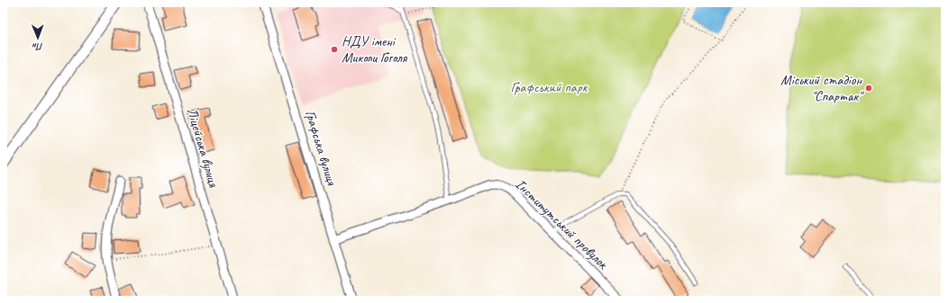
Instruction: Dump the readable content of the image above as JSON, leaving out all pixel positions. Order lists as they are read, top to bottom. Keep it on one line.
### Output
{"streets":{"street":["Ліцейська вулиця","Графська вулиця","Інститутський провулок"]},"crossings":[["Графська вулиця","Інститутський провулок"]],"parks":["Графський парк"],"places":["НДУ імені Миколи Гоголя","Міський стадіон \"Спартак\""],"north":"bottom"}
